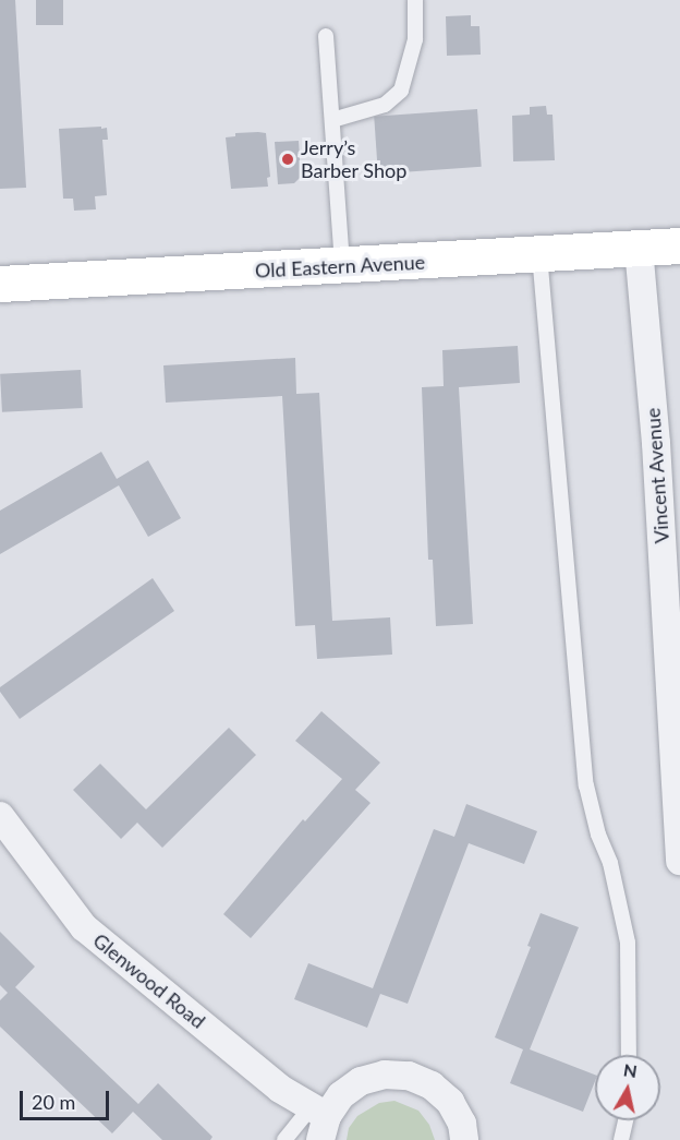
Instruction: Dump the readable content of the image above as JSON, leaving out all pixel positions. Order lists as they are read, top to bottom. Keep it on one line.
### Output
{"streets":{"street":["Old Eastern Avenue","Vincent Avenue","Glenwood Road"]},"crossings":[["Old Eastern Avenue","Vincent Avenue"]],"places":["Jerry’s Barber Shop"],"scale_bar":"20 m","north":"top"}
